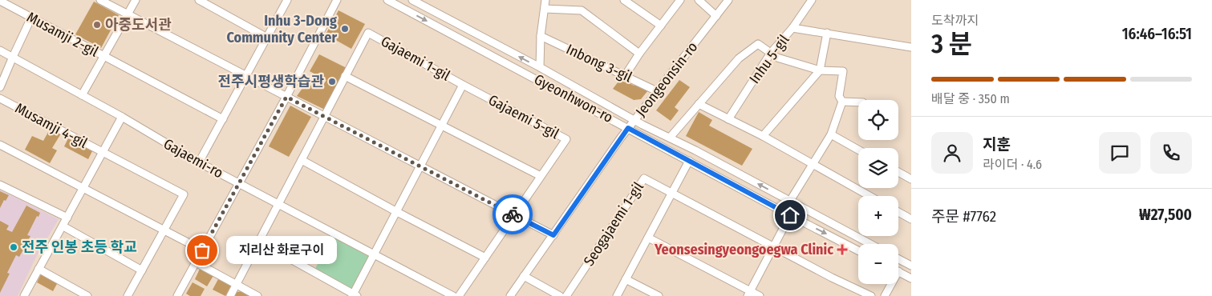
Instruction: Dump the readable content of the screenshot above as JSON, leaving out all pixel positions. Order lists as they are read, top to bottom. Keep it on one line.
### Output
{"streets":{"street":["Musamji 2-gil","Gajaemi 1-gil","Inhu 5-gil","Inbong 3-gil","Jeongeonsin-ro","Gyeonhwon-ro","Gajaemi 5-gil","Musamji 4-gil","Gajaemi-ro","Seogajaemi 1-gil"]},"crossings":[["Musamji 2-gil","Gajaemi-ro"],["Gajaemi 1-gil","Gajaemi 5-gil"],["Gajaemi 1-gil","Gajaemi-ro"],["Inbong 3-gil","Jeongeonsin-ro"],["Jeongeonsin-ro","Gyeonhwon-ro"]],"places":{"other":["아중도서관","Inhu 3-Dong Community Center","전주시평생학습관","전주 인봉 초등 학교","지리산 화로구이"],"health":["Yeonsesingyeongoegwa Clinic"]},"page":{"heading":["3 분","도착까지","16:46–16:51"],"panel":["지훈","라이더 · 4.6","주문 #7762","₩27,500"],"bar":"배달 중 · 350 m","map_buttons":["+","−"],"bubble":"지리산 화로구이"}}
